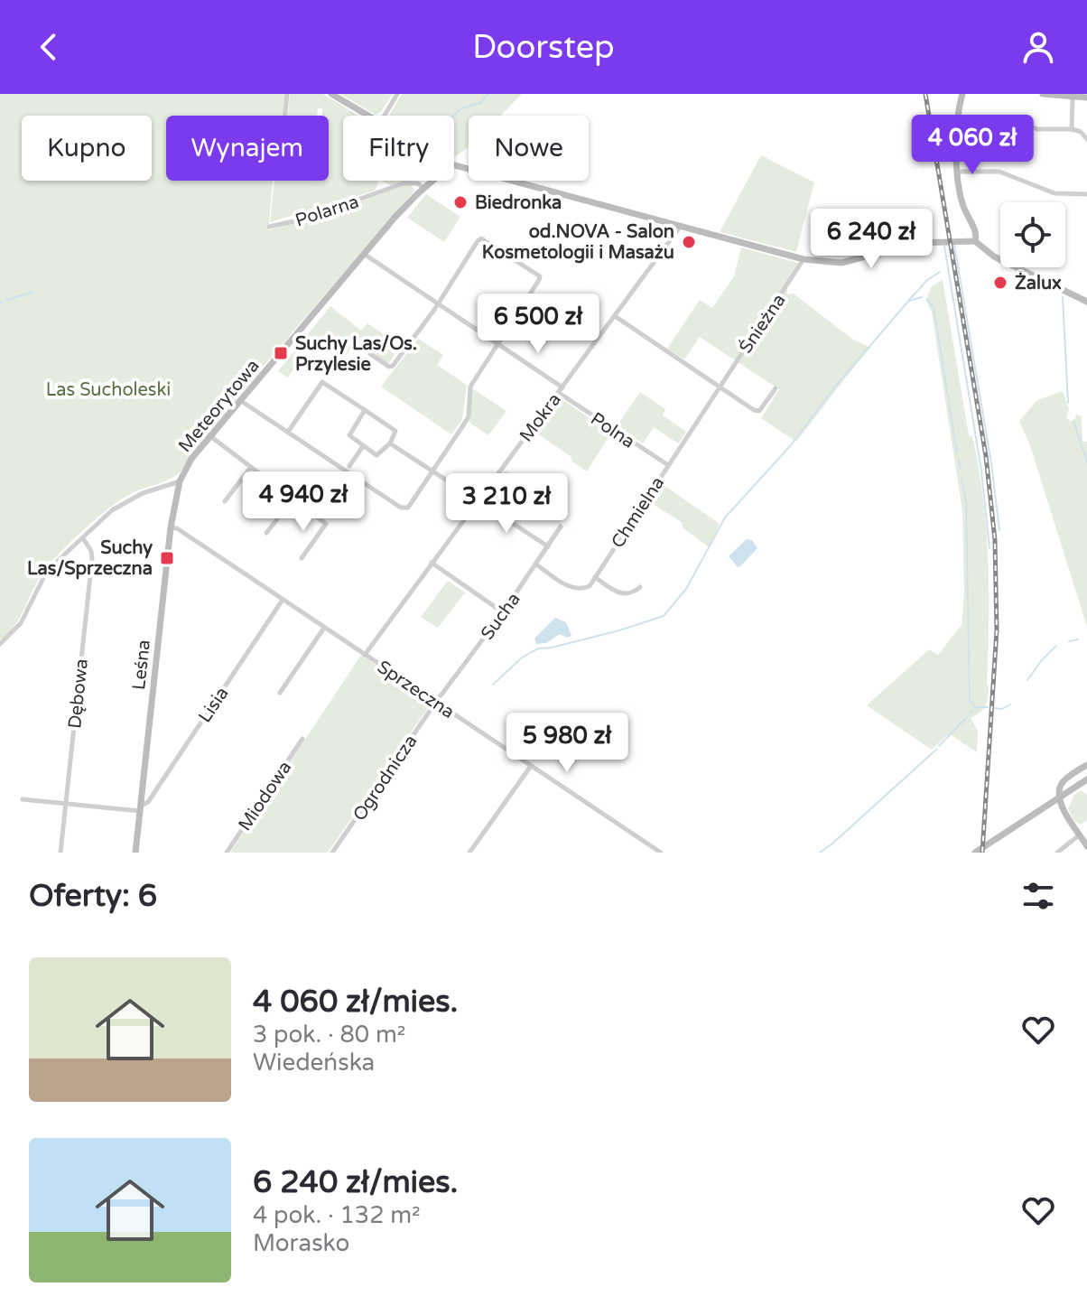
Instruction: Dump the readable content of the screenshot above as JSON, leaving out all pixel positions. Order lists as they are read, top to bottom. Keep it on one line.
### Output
{"streets":{"street":["Polarna","Śnieżna","Meteorytowa","Mokra","Polna","Chmielna","Sucha","Leśna","Sprzeczna","Dębowa","Lisia","Ogrodnicza","Miodowa"]},"crossings":[["Polarna","Meteorytowa"],["Śnieżna","Chmielna"],["Meteorytowa","Leśna"],["Meteorytowa","Dębowa"],["Mokra","Polna"],["Mokra","Sprzeczna"],["Polna","Chmielna"],["Sucha","Sprzeczna"],["Sucha","Ogrodnicza"],["Leśna","Sprzeczna"],["Leśna","Lisia"],["Sprzeczna","Lisia"],["Sprzeczna","Ogrodnicza"]],"parks":["Las Sucholeski"],"places":{"other":["Biedronka","od.NOVA - Salon Kosmetologii i Masażu","Żalux"],"transit":["Suchy Las/Os. Przylesie","Suchy Las/Sprzeczna"]},"page":{"header":"Doorstep","price":["4 060 zł","6 240 zł","6 500 zł","4 940 zł","3 210 zł","5 980 zł"],"chip":["Kupno","Wynajem","Filtry","Nowe"],"heading":"Oferty: 6","list":[{"name":"4 060 zł/mies.","note":"3 pok. · 80 m² · Wiedeńska"},{"name":"6 240 zł/mies.","note":"4 pok. · 132 m² · Morasko"}]}}
